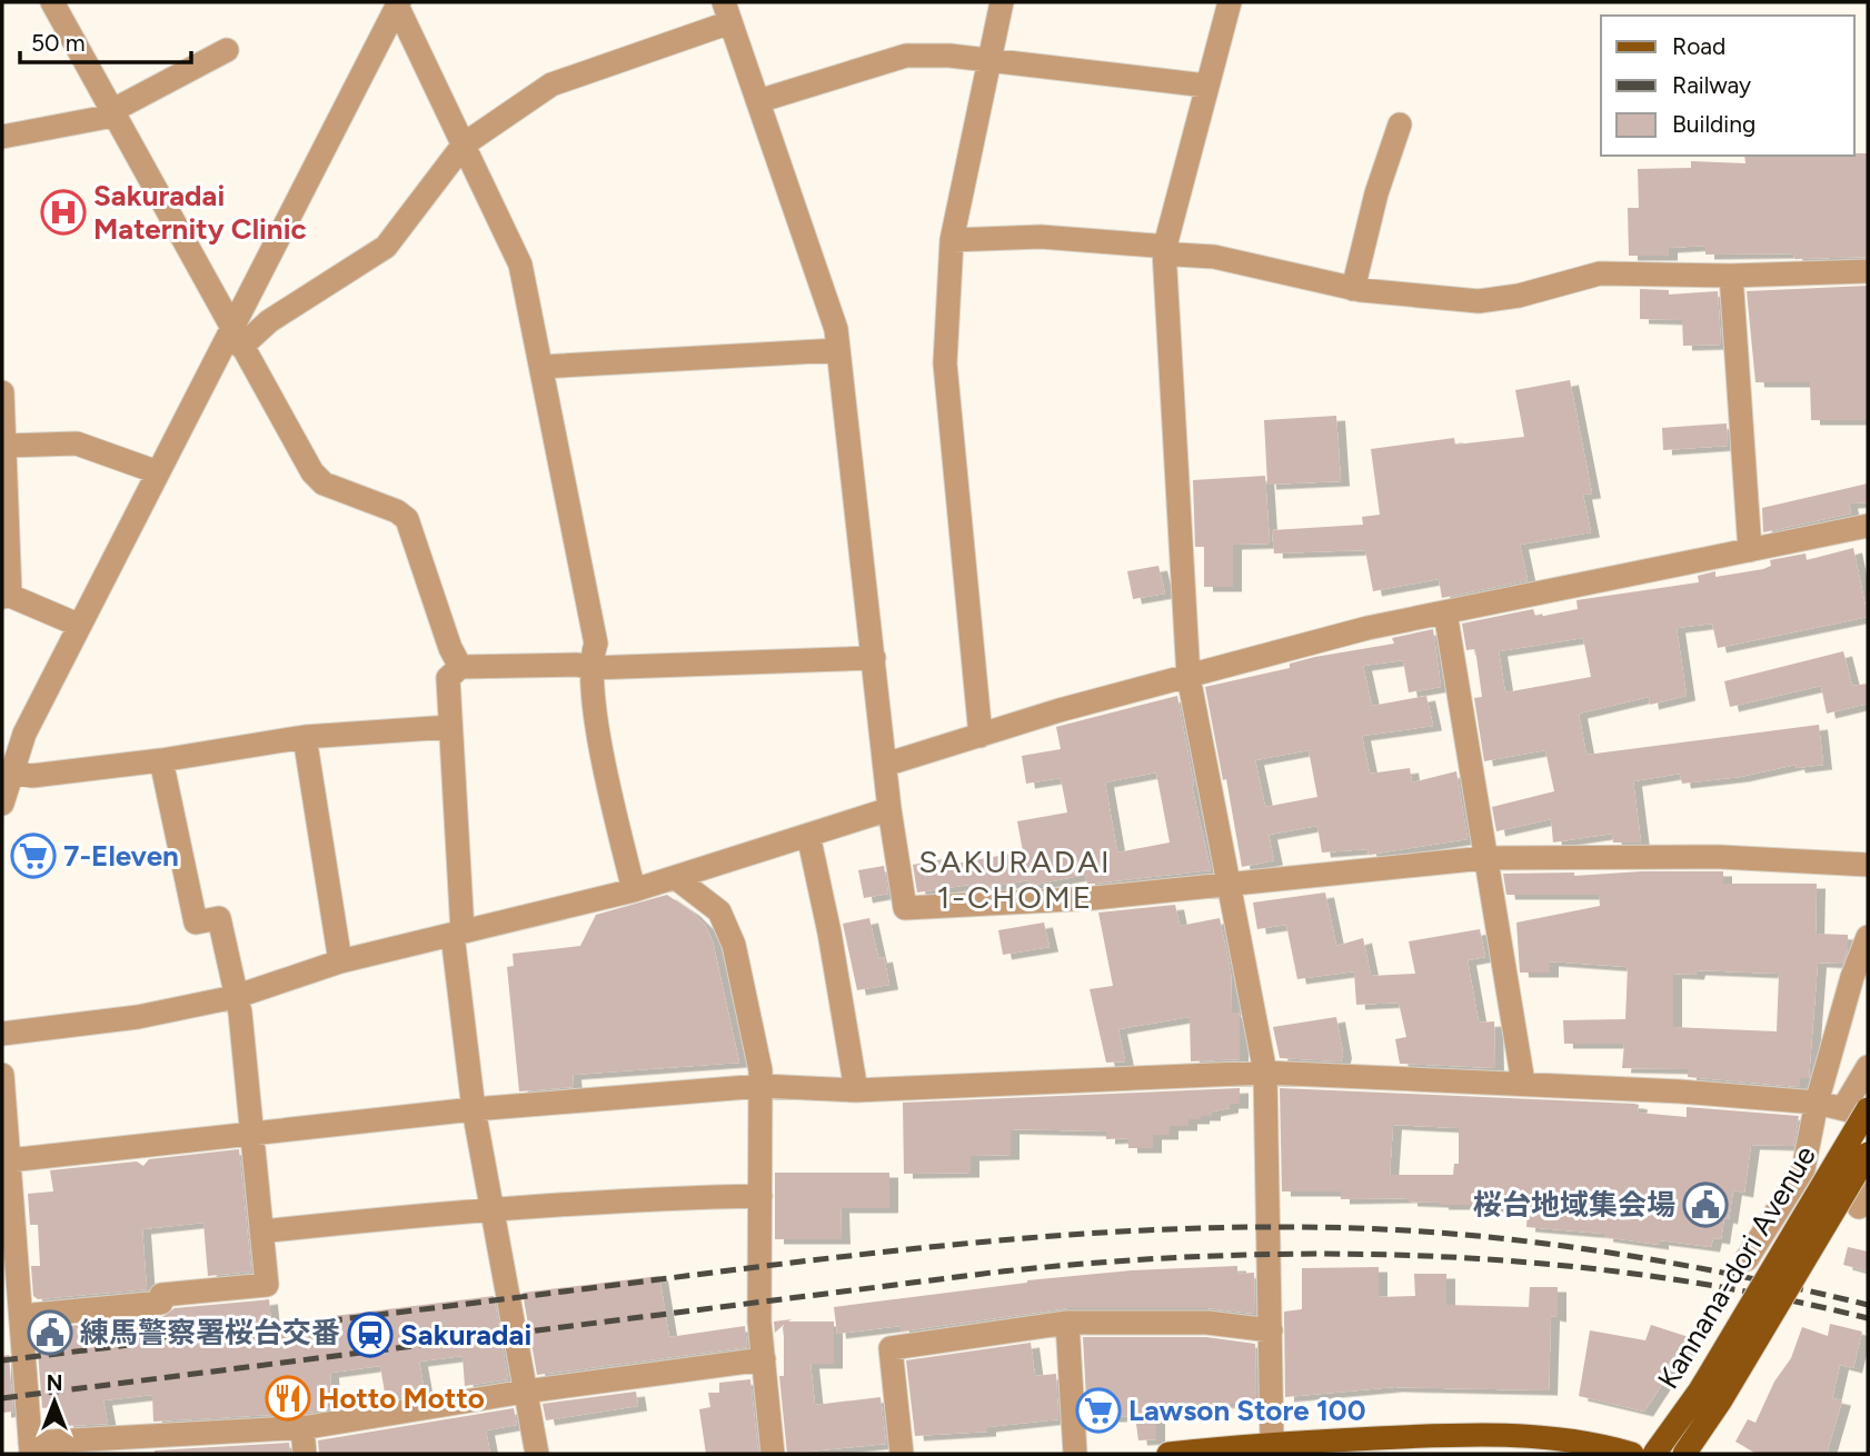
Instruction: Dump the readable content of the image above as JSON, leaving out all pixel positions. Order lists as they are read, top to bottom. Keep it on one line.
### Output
{"streets":{"main road":["Kannana-dori Avenue"]},"districts":["SAKURADAI 1-CHOME"],"places":{"hospital":["Sakuradai Maternity Clinic"],"supermarket":["7-Eleven","Lawson Store 100"],"public building":["桜台地域集会場","練馬警察署桜台交番"],"station":["Sakuradai"],"restaurant":["Hotto Motto"]},"legend":["Road","Railway","Building"],"scale_bar":"50 m","north":"top"}
